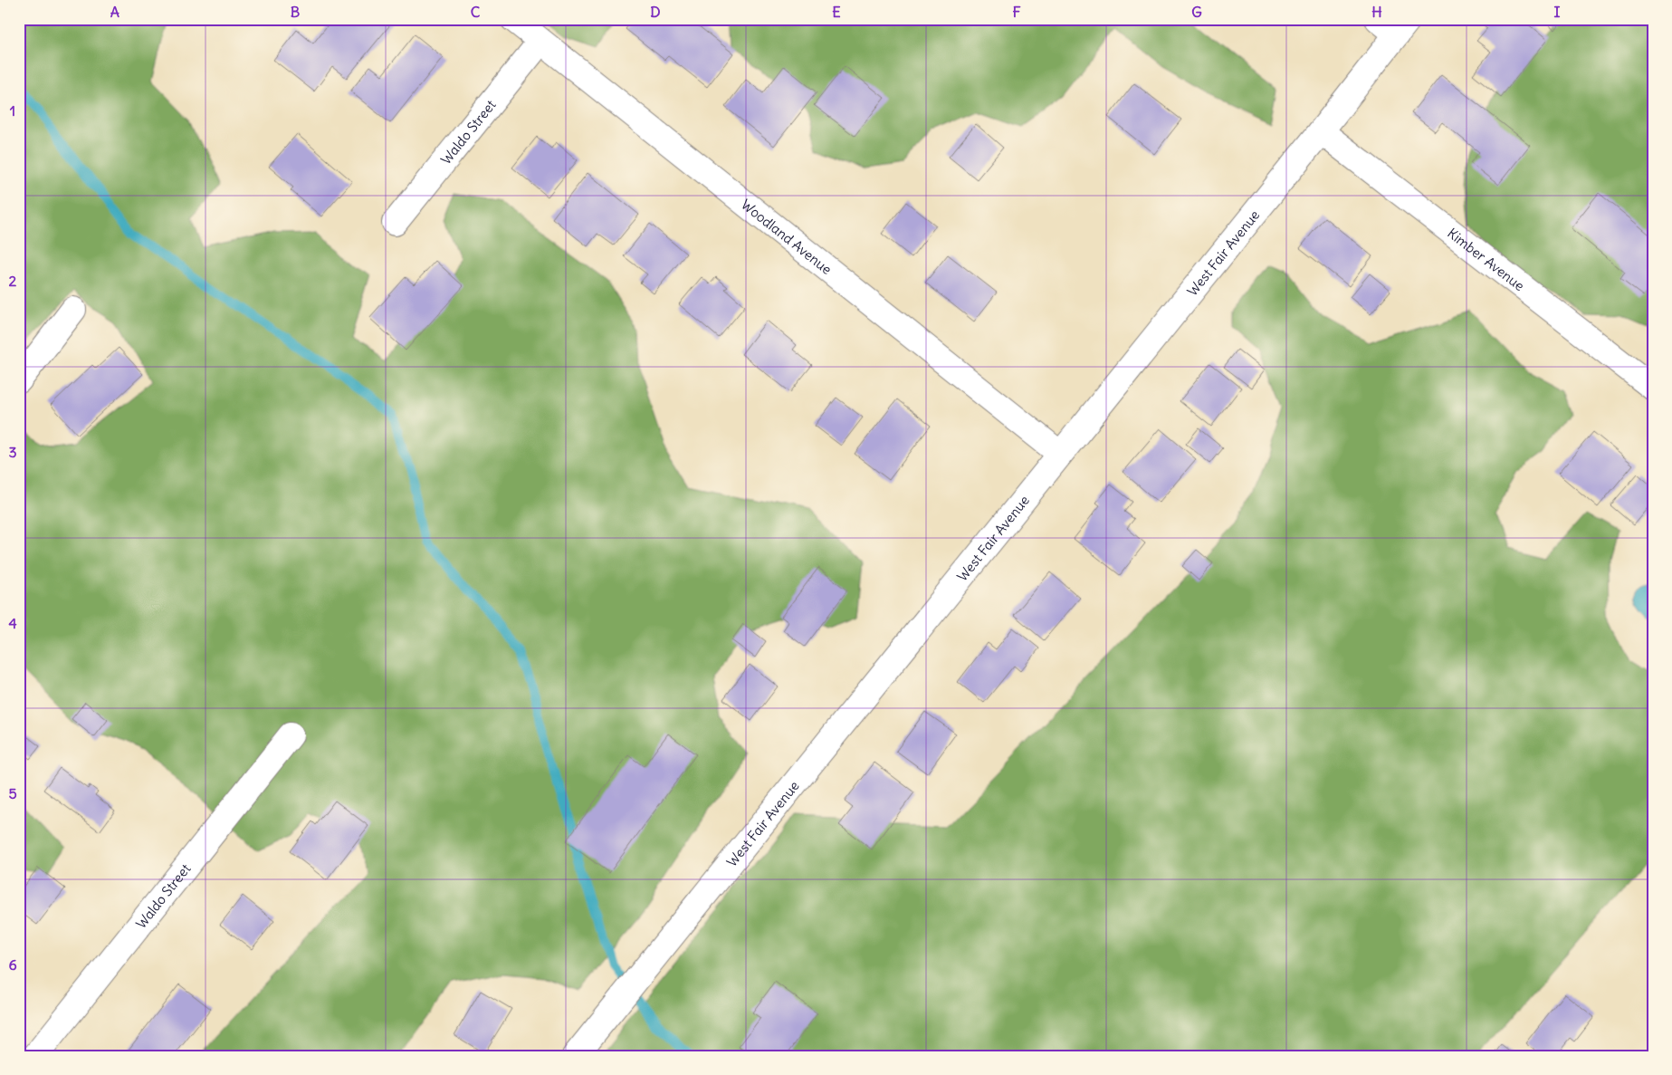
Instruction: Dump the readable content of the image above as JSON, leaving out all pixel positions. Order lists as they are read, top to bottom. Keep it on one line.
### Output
{"streets":{"street":["Waldo Street","Woodland Avenue","West Fair Avenue","Kimber Avenue"]},"crossings":[["Waldo Street","Woodland Avenue"],["Woodland Avenue","West Fair Avenue"],["West Fair Avenue","Kimber Avenue"]],"grid":{"columns":["A","B","C","D","E","F","G","H","I"],"rows":["1","2","3","4","5","6"]}}
